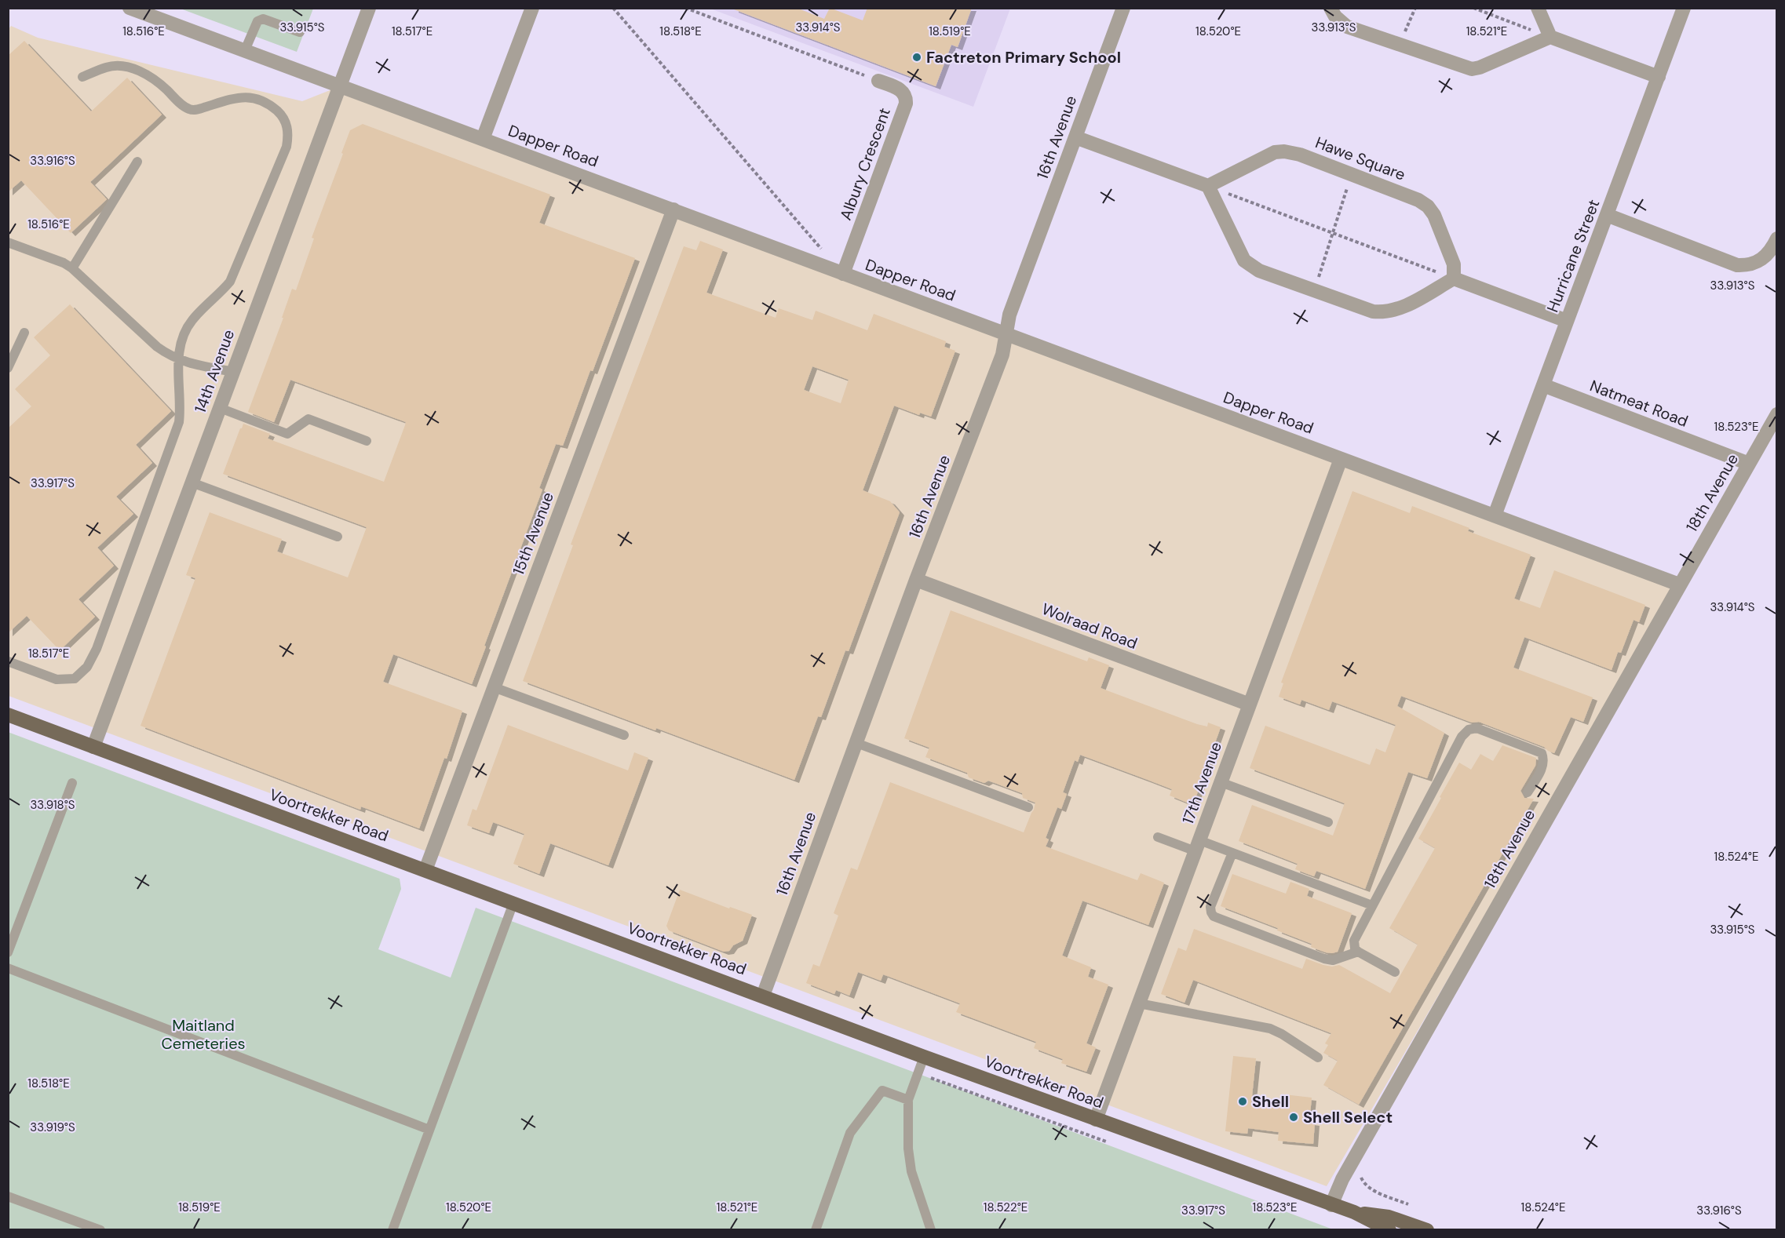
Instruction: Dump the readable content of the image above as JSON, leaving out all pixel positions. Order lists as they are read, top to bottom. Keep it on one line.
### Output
{"streets":{"main road":["Voortrekker Road"],"street":["16th Avenue","Dapper Road","Hawe Square","Albury Crescent","Hurricane Street","14th Avenue","Natmeat Road","18th Avenue","15th Avenue","Wolraad Road","17th Avenue"]},"crossings":[["16th Avenue","Dapper Road"],["16th Avenue","Wolraad Road"],["16th Avenue","Voortrekker Road"],["Dapper Road","Albury Crescent"],["Dapper Road","Hurricane Street"],["Dapper Road","14th Avenue"],["Dapper Road","18th Avenue"],["Dapper Road","15th Avenue"],["Dapper Road","17th Avenue"],["Hurricane Street","Natmeat Road"],["14th Avenue","Voortrekker Road"],["Natmeat Road","18th Avenue"],["18th Avenue","Voortrekker Road"],["15th Avenue","Voortrekker Road"],["Wolraad Road","17th Avenue"],["17th Avenue","Voortrekker Road"]],"parks":["Maitland Cemeteries"],"places":["Factreton Primary School","Shell","Shell Select"],"coordinates":["33.915°S","33.914°S","33.913°S","18.516°E","18.517°E","18.518°E","18.519°E","18.520°E","18.521°E","33.916°S","18.523°E","33.917°S","33.918°S","18.524°E","33.919°S","18.522°E"]}
